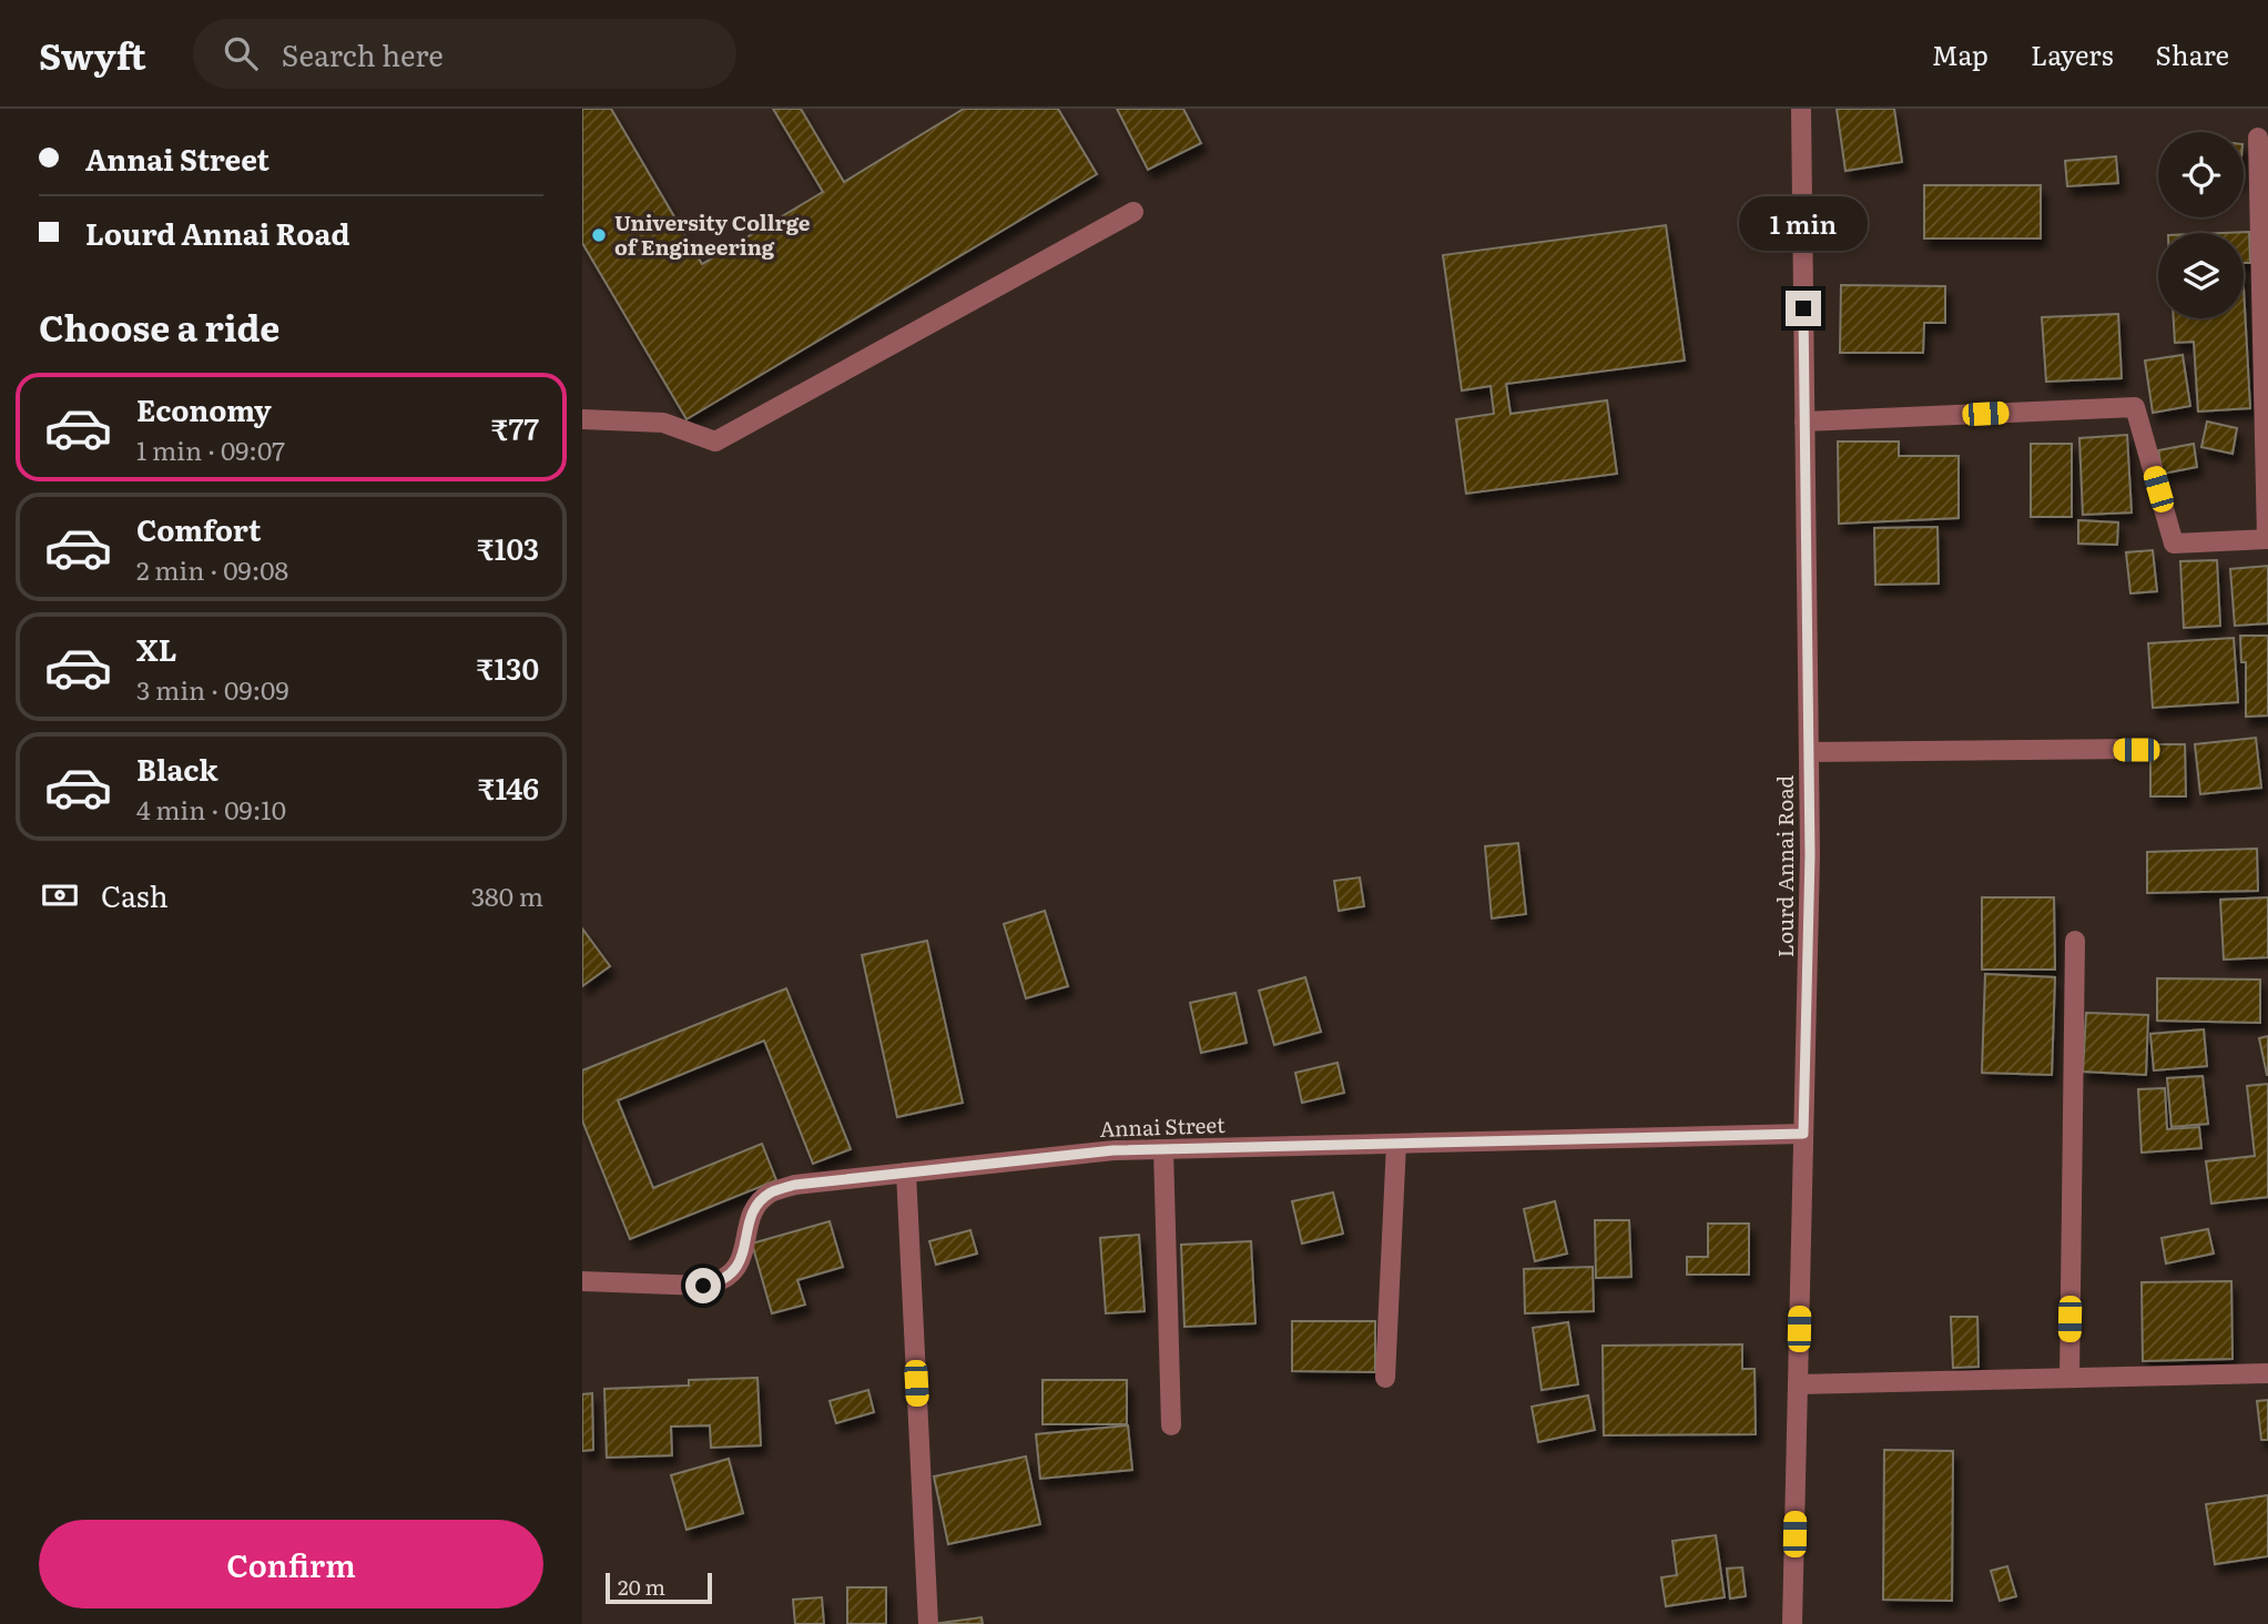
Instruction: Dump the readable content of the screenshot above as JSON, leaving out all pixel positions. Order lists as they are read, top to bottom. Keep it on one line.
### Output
{"streets":{"street":["Lourd Annai Road","Annai Street"]},"crossings":[["Lourd Annai Road","Annai Street"]],"places":["University Collrge of Engineering"],"scale_bar":"20 m","page":{"header":"Swyft","search":"Search here","nav":["Map","Layers","Share"],"banner":["Annai Street","Lourd Annai Road"],"bubble":"1 min","heading":"Choose a ride","list":[{"name":"Economy","note":"1 min · 09:07","value":"₹77"},{"name":"Comfort","note":"2 min · 09:08","value":"₹103"},{"name":"XL","note":"3 min · 09:09","value":"₹130"},{"name":"Black","note":"4 min · 09:10","value":"₹146"}],"pay":["Cash","380 m"],"buttons":"Confirm","scale":"20 m"}}
